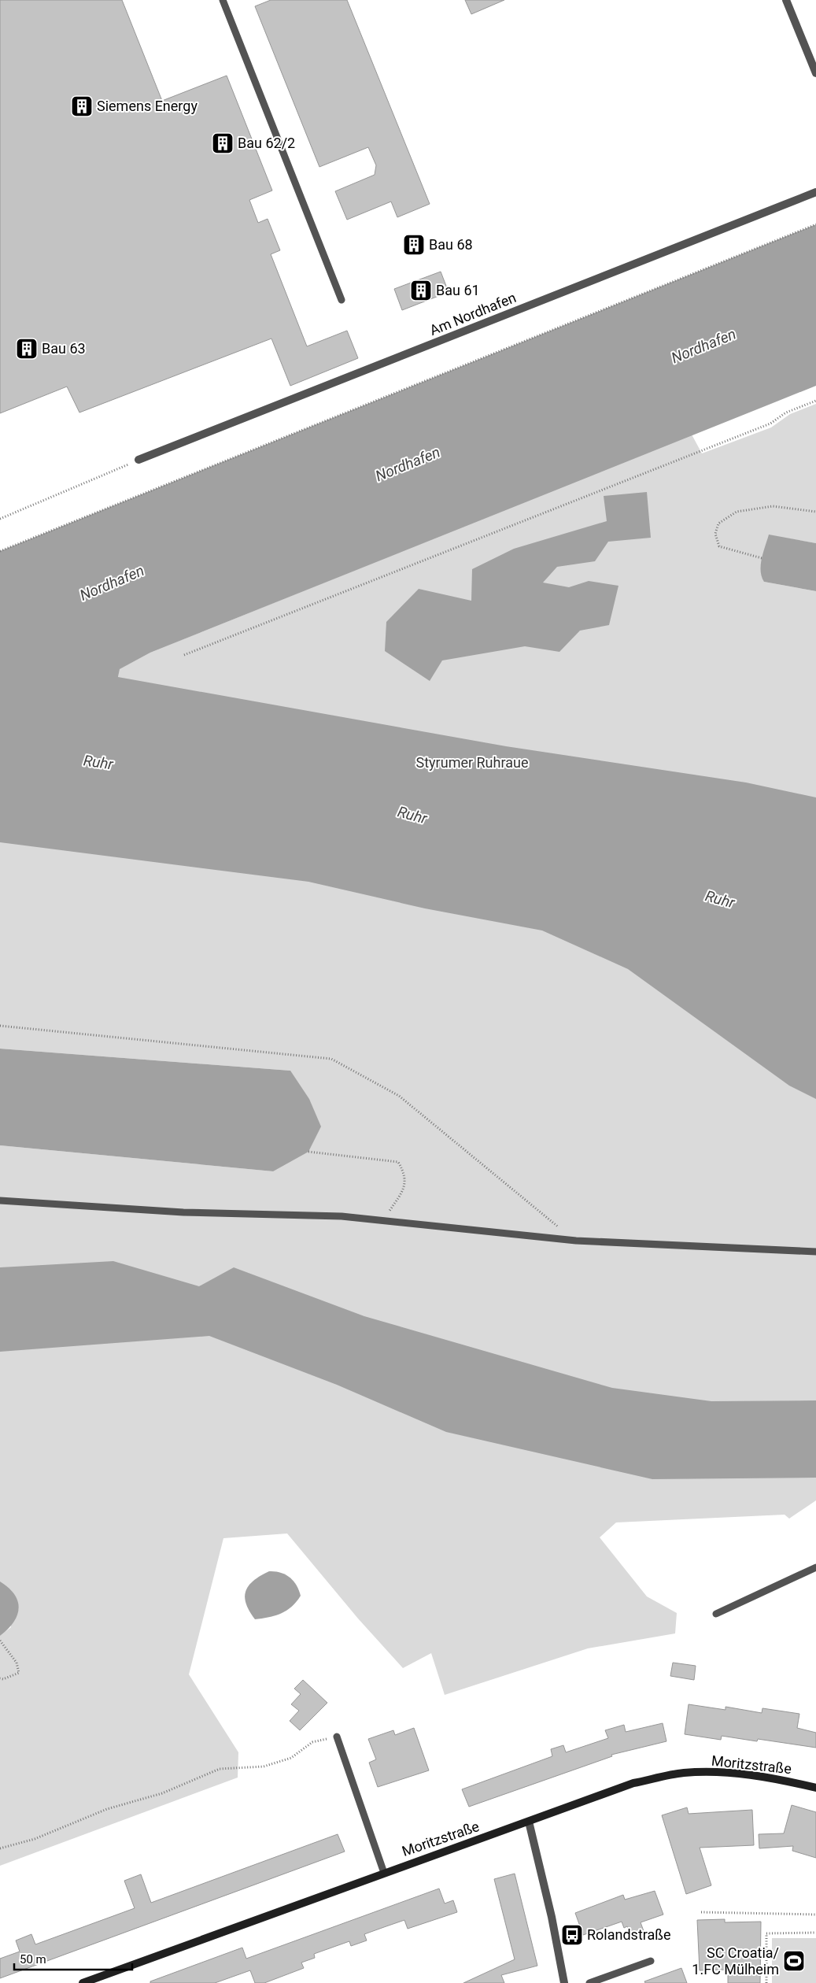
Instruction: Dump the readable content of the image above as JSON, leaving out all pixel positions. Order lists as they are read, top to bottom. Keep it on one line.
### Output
{"streets":{"main road":["Moritzstraße"],"street":["Am Nordhafen"]},"water":["Nordhafen","Ruhr"],"parks":["Styrumer Ruhraue"],"places":{"building":["Siemens Energy","Bau 62/2","Bau 68","Bau 61","Bau 63"],"bus stop":["Rolandstraße"],"sports":["SC Croatia/ 1.FC Mülheim"]},"scale_bar":"50 m"}
